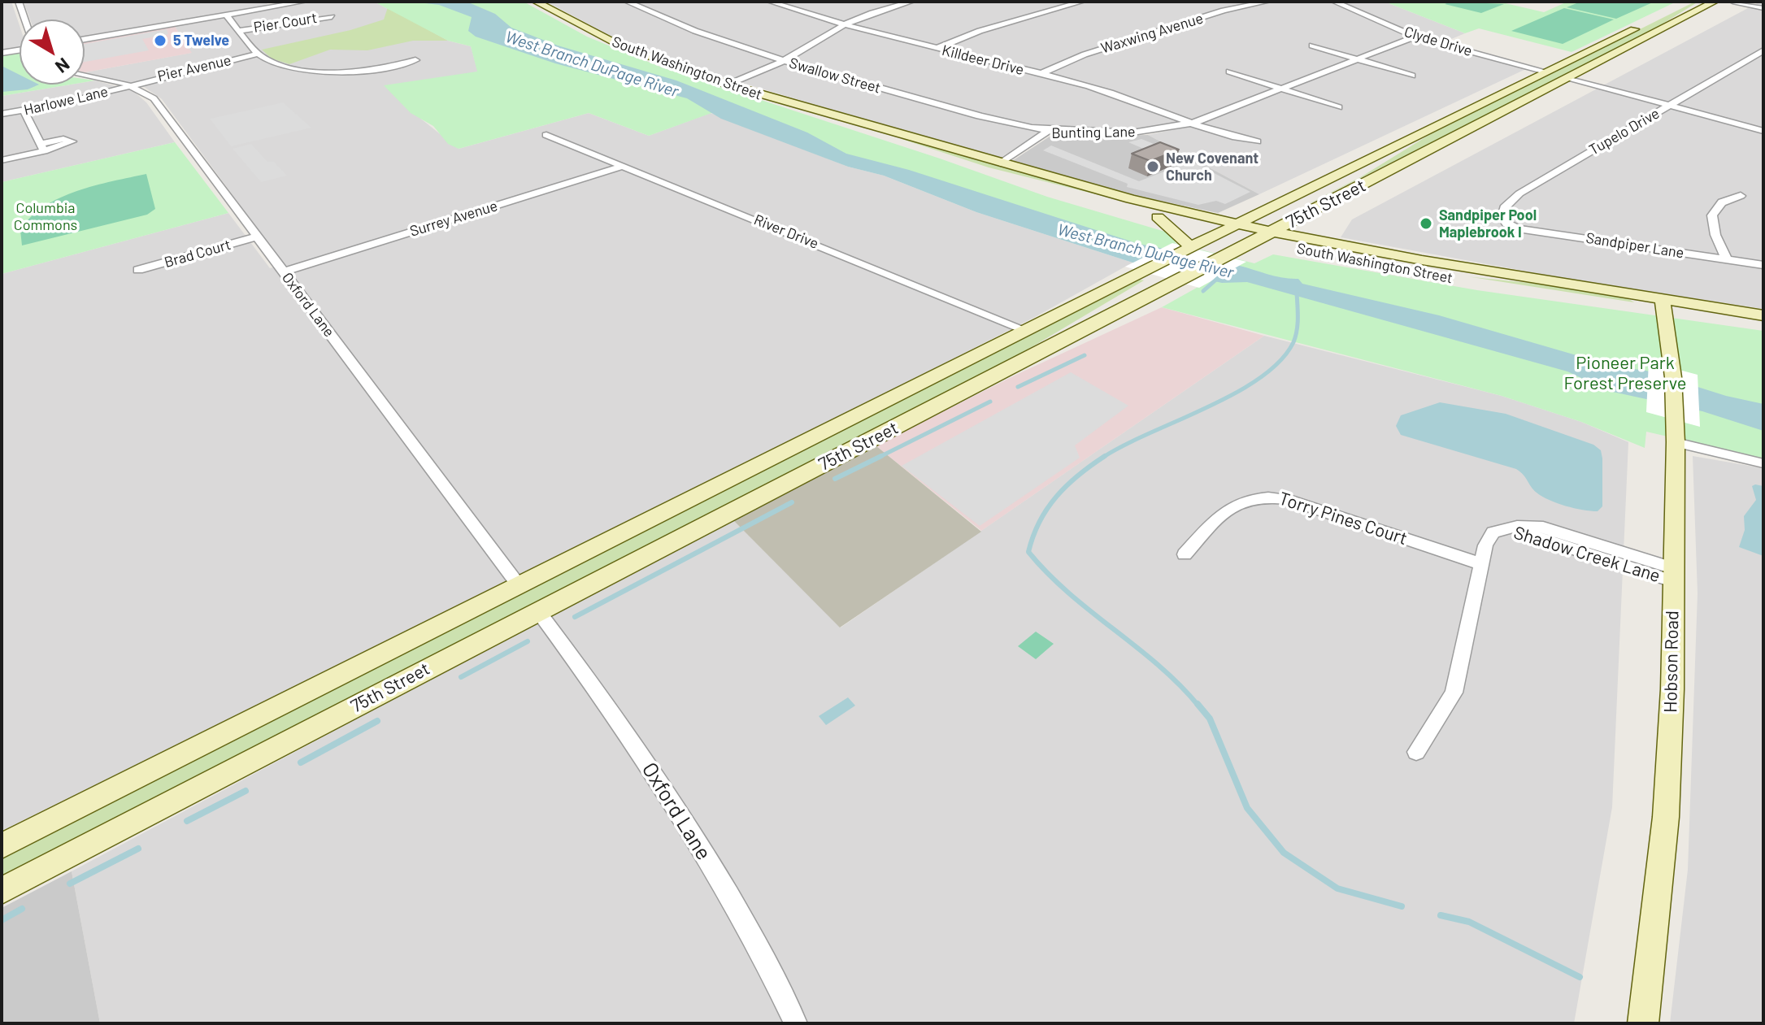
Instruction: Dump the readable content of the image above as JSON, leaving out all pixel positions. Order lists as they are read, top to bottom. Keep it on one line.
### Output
{"streets":{"main road":["South Washington Street","75th Street","Hobson Road"],"street":["Pier Court","Waxwing Avenue","Clyde Drive","Killdeer Drive","Pier Avenue","Swallow Street","Harlowe Lane","Tupelo Drive","Bunting Lane","Surrey Avenue","River Drive","Sandpiper Lane","Brad Court","Oxford Lane","Torry Pines Court","Shadow Creek Lane"]},"crossings":[["Waxwing Avenue","Killdeer Drive"],["Clyde Drive","Bunting Lane"],["Clyde Drive","75th Street"],["Killdeer Drive","Bunting Lane"],["Pier Avenue","Harlowe Lane"],["Pier Avenue","Oxford Lane"],["South Washington Street","Bunting Lane"],["South Washington Street","75th Street"],["South Washington Street","Hobson Road"],["Swallow Street","Bunting Lane"],["Harlowe Lane","Oxford Lane"],["Tupelo Drive","Sandpiper Lane"],["75th Street","River Drive"],["75th Street","Oxford Lane"],["Surrey Avenue","River Drive"],["Surrey Avenue","Oxford Lane"],["Brad Court","Oxford Lane"],["Torry Pines Court","Shadow Creek Lane"],["Shadow Creek Lane","Hobson Road"]],"water":["West Branch DuPage River"],"parks":["Columbia Commons","Pioneer Park Forest Preserve"],"places":["5 Twelve","New Covenant Church","Sandpiper Pool Maplebrook I"],"north":"bottom right"}
